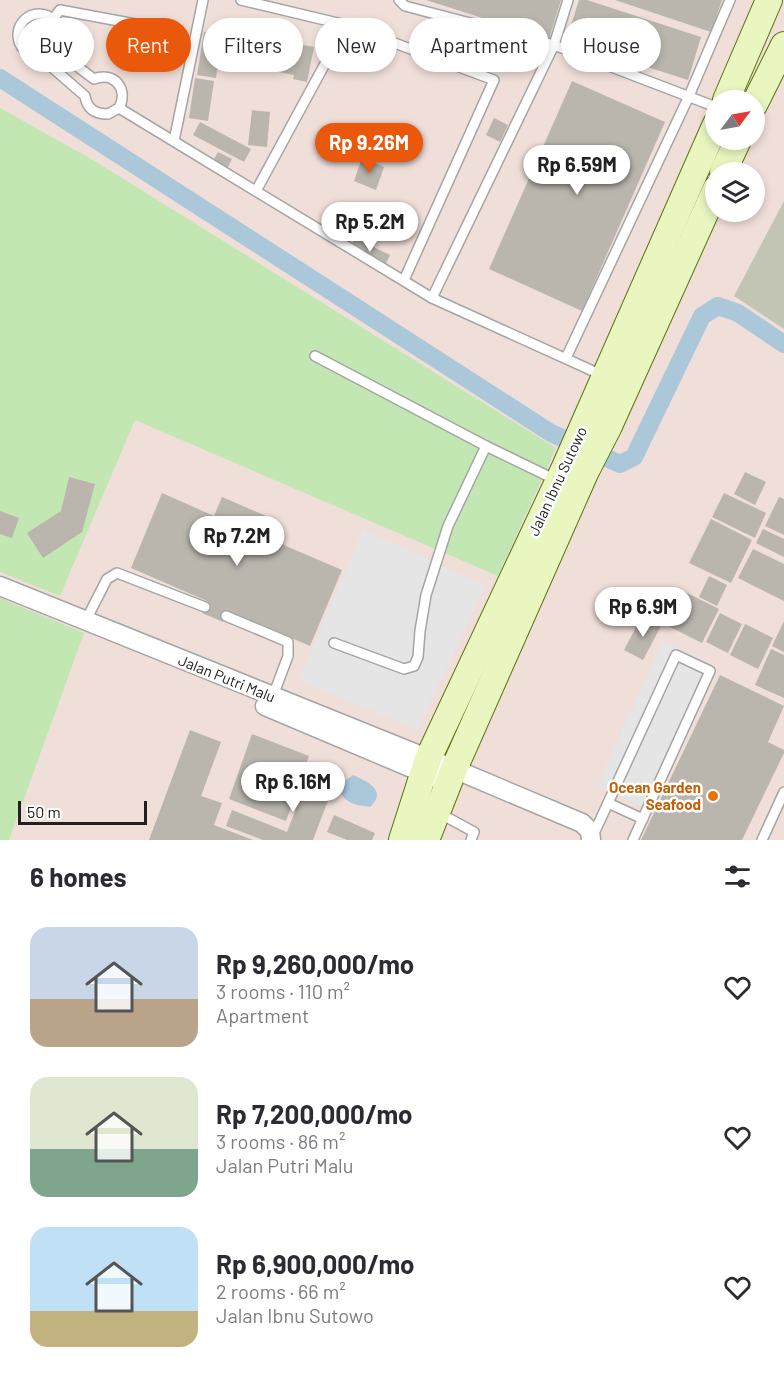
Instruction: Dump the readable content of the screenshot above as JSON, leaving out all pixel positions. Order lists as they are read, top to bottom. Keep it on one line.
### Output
{"streets":{"main road":["Jalan Ibnu Sutowo"],"street":["Jalan Putri Malu"]},"crossings":[["Jalan Ibnu Sutowo","Jalan Putri Malu"]],"places":["Ocean Garden Seafood"],"scale_bar":"50 m","north":"top right","page":{"chip":["Buy","Rent","Filters","New","Apartment","House"],"price":["Rp 9.26M","Rp 6.59M","Rp 5.2M","Rp 7.2M","Rp 6.9M","Rp 6.16M"],"scale":"50 m","heading":"6 homes","list":[{"name":"Rp 9,260,000/mo","note":"3 rooms · 110 m² · Apartment"},{"name":"Rp 7,200,000/mo","note":"3 rooms · 86 m² · Jalan Putri Malu"},{"name":"Rp 6,900,000/mo","note":"2 rooms · 66 m² · Jalan Ibnu Sutowo"}]}}
